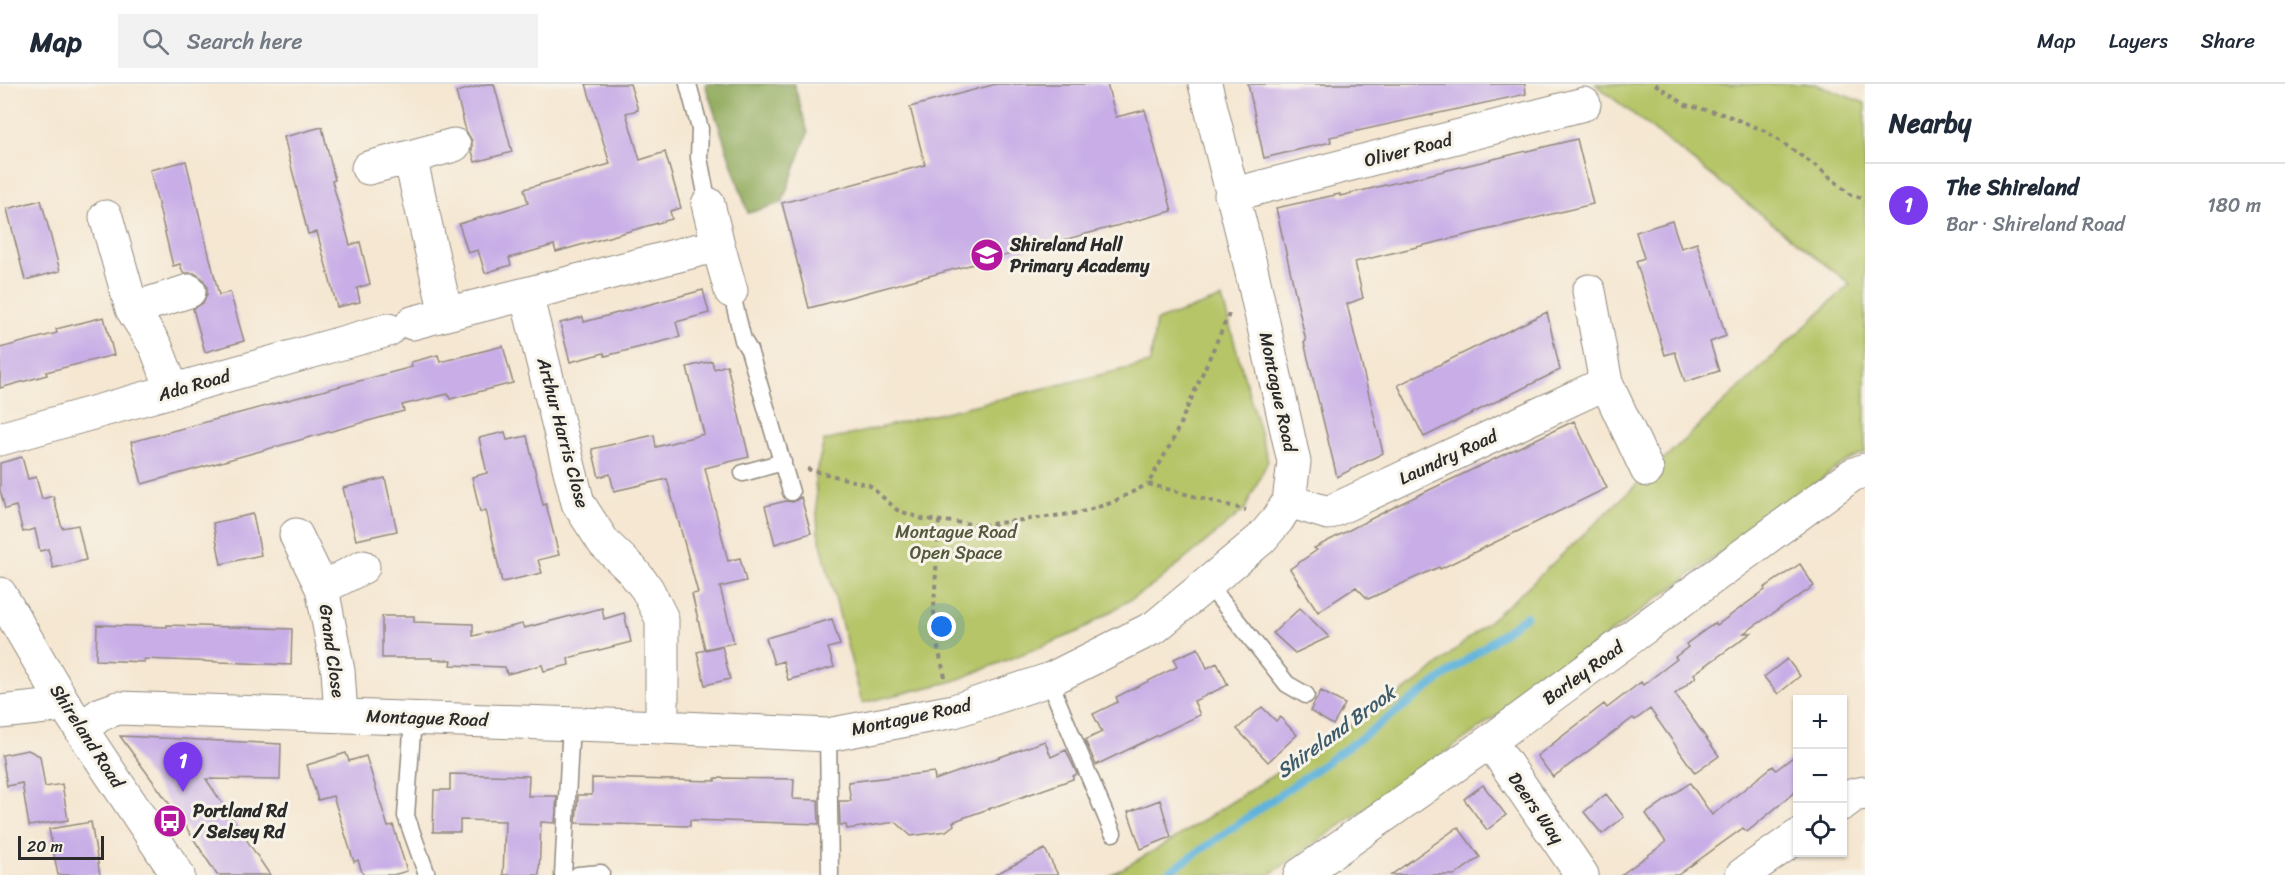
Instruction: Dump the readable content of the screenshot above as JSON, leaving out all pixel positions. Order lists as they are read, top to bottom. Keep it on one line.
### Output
{"streets":{"street":["Oliver Road","Ada Road","Montague Road","Arthur Harris Close","Laundry Road","Grand Close","Barley Road","Shireland Road","Deers Way"]},"crossings":[["Oliver Road","Montague Road"],["Montague Road","Arthur Harris Close"],["Montague Road","Laundry Road"],["Montague Road","Grand Close"],["Montague Road","Shireland Road"],["Barley Road","Deers Way"]],"water":["Shireland Brook"],"parks":["Montague Road Open Space"],"places":{"school or university":["Shireland Hall Primary Academy"],"bus stop":["Portland Rd / Selsey Rd"]},"scale_bar":"20 m","page":{"header":"Map","search":"Search here","nav":["Map","Layers","Share"],"heading":"Nearby","list":[{"mark":"1","name":"The Shireland","note":"Bar · Shireland Road","value":"180 m"}],"map_buttons":["+","−"],"pins":"1","scale":"20 m"}}
